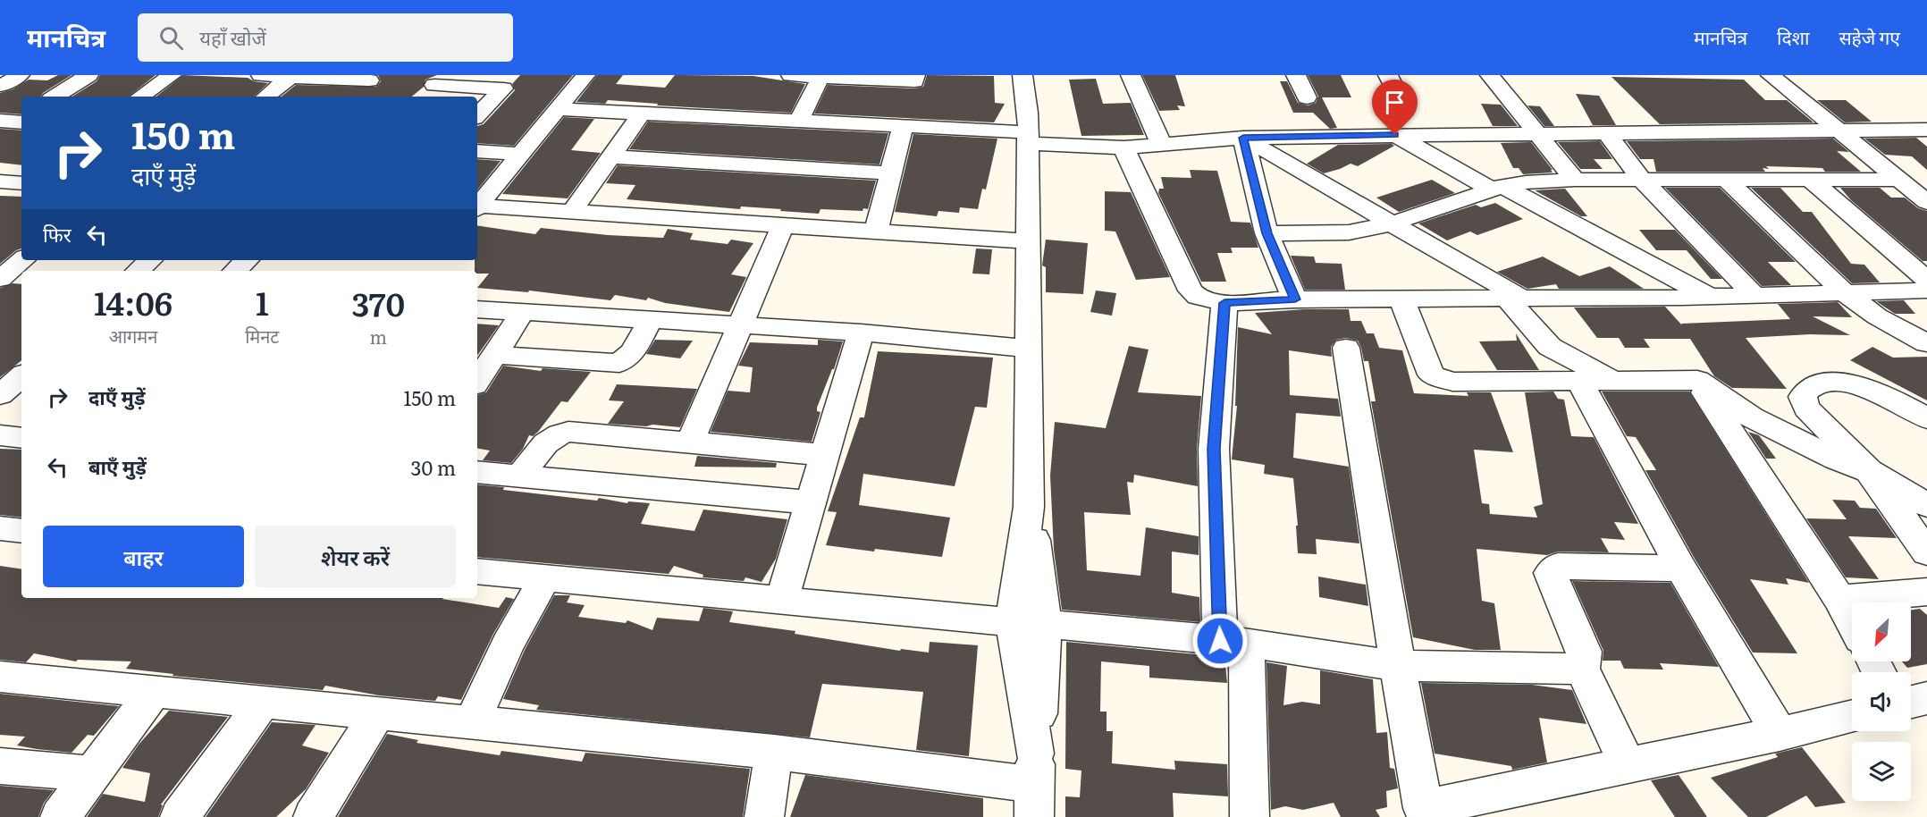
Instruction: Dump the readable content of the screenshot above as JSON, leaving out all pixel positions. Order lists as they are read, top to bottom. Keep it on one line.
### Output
{"north":"bottom left","page":{"header":"मानचित्र","search":"यहाँ खोजें","nav":["मानचित्र","दिशा","सहेजे गए"],"turn":["150 m","दाएँ मुड़ें"],"then":"फिर","eta":["14:06","आगमन","1","मिनट","370","m"],"list":[{"name":"दाएँ मुड़ें","value":"150 m"},{"name":"बाएँ मुड़ें","value":"30 m"}],"buttons":["बाहर","शेयर करें"]}}
